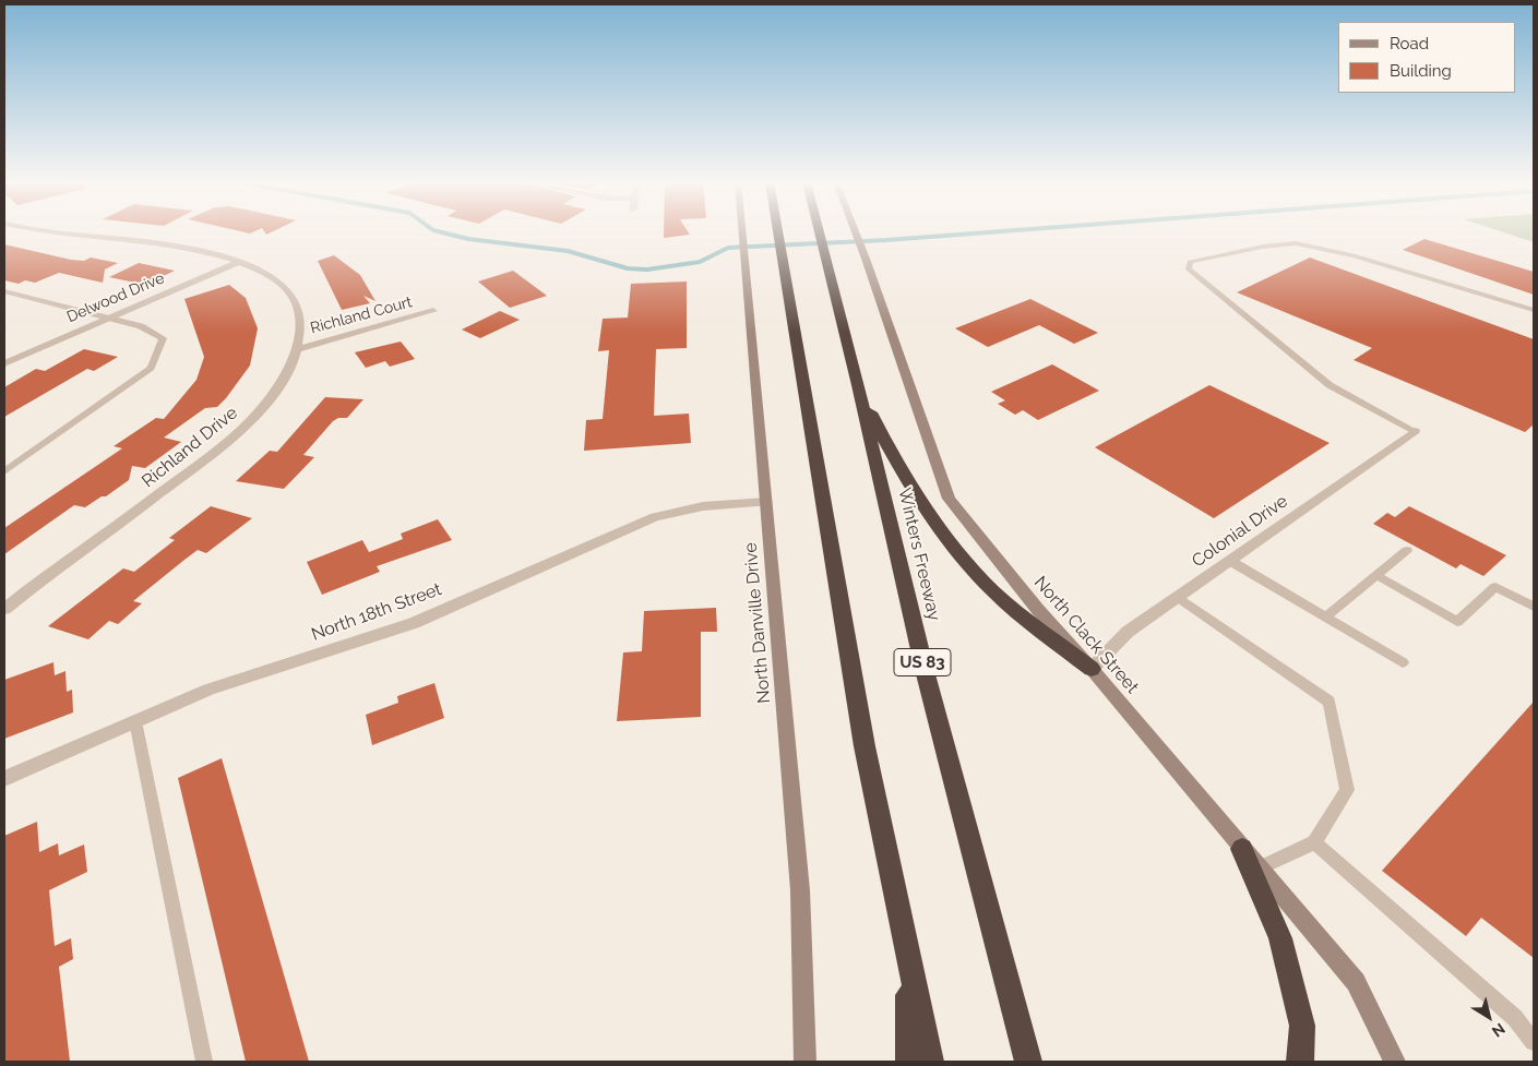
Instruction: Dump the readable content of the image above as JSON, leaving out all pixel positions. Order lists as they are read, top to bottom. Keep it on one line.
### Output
{"streets":{"highway":["Winters Freeway","US 83"],"main road":["North Danville Drive","North Clack Street"],"street":["Delwood Drive","Richland Court","Richland Drive","Colonial Drive","North 18th Street"]},"crossings":[["Delwood Drive","Richland Drive"],["Richland Court","Richland Drive"],["Colonial Drive","North Clack Street"],["North 18th Street","North Danville Drive"]],"legend":["Road","Building"],"north":"bottom right"}
